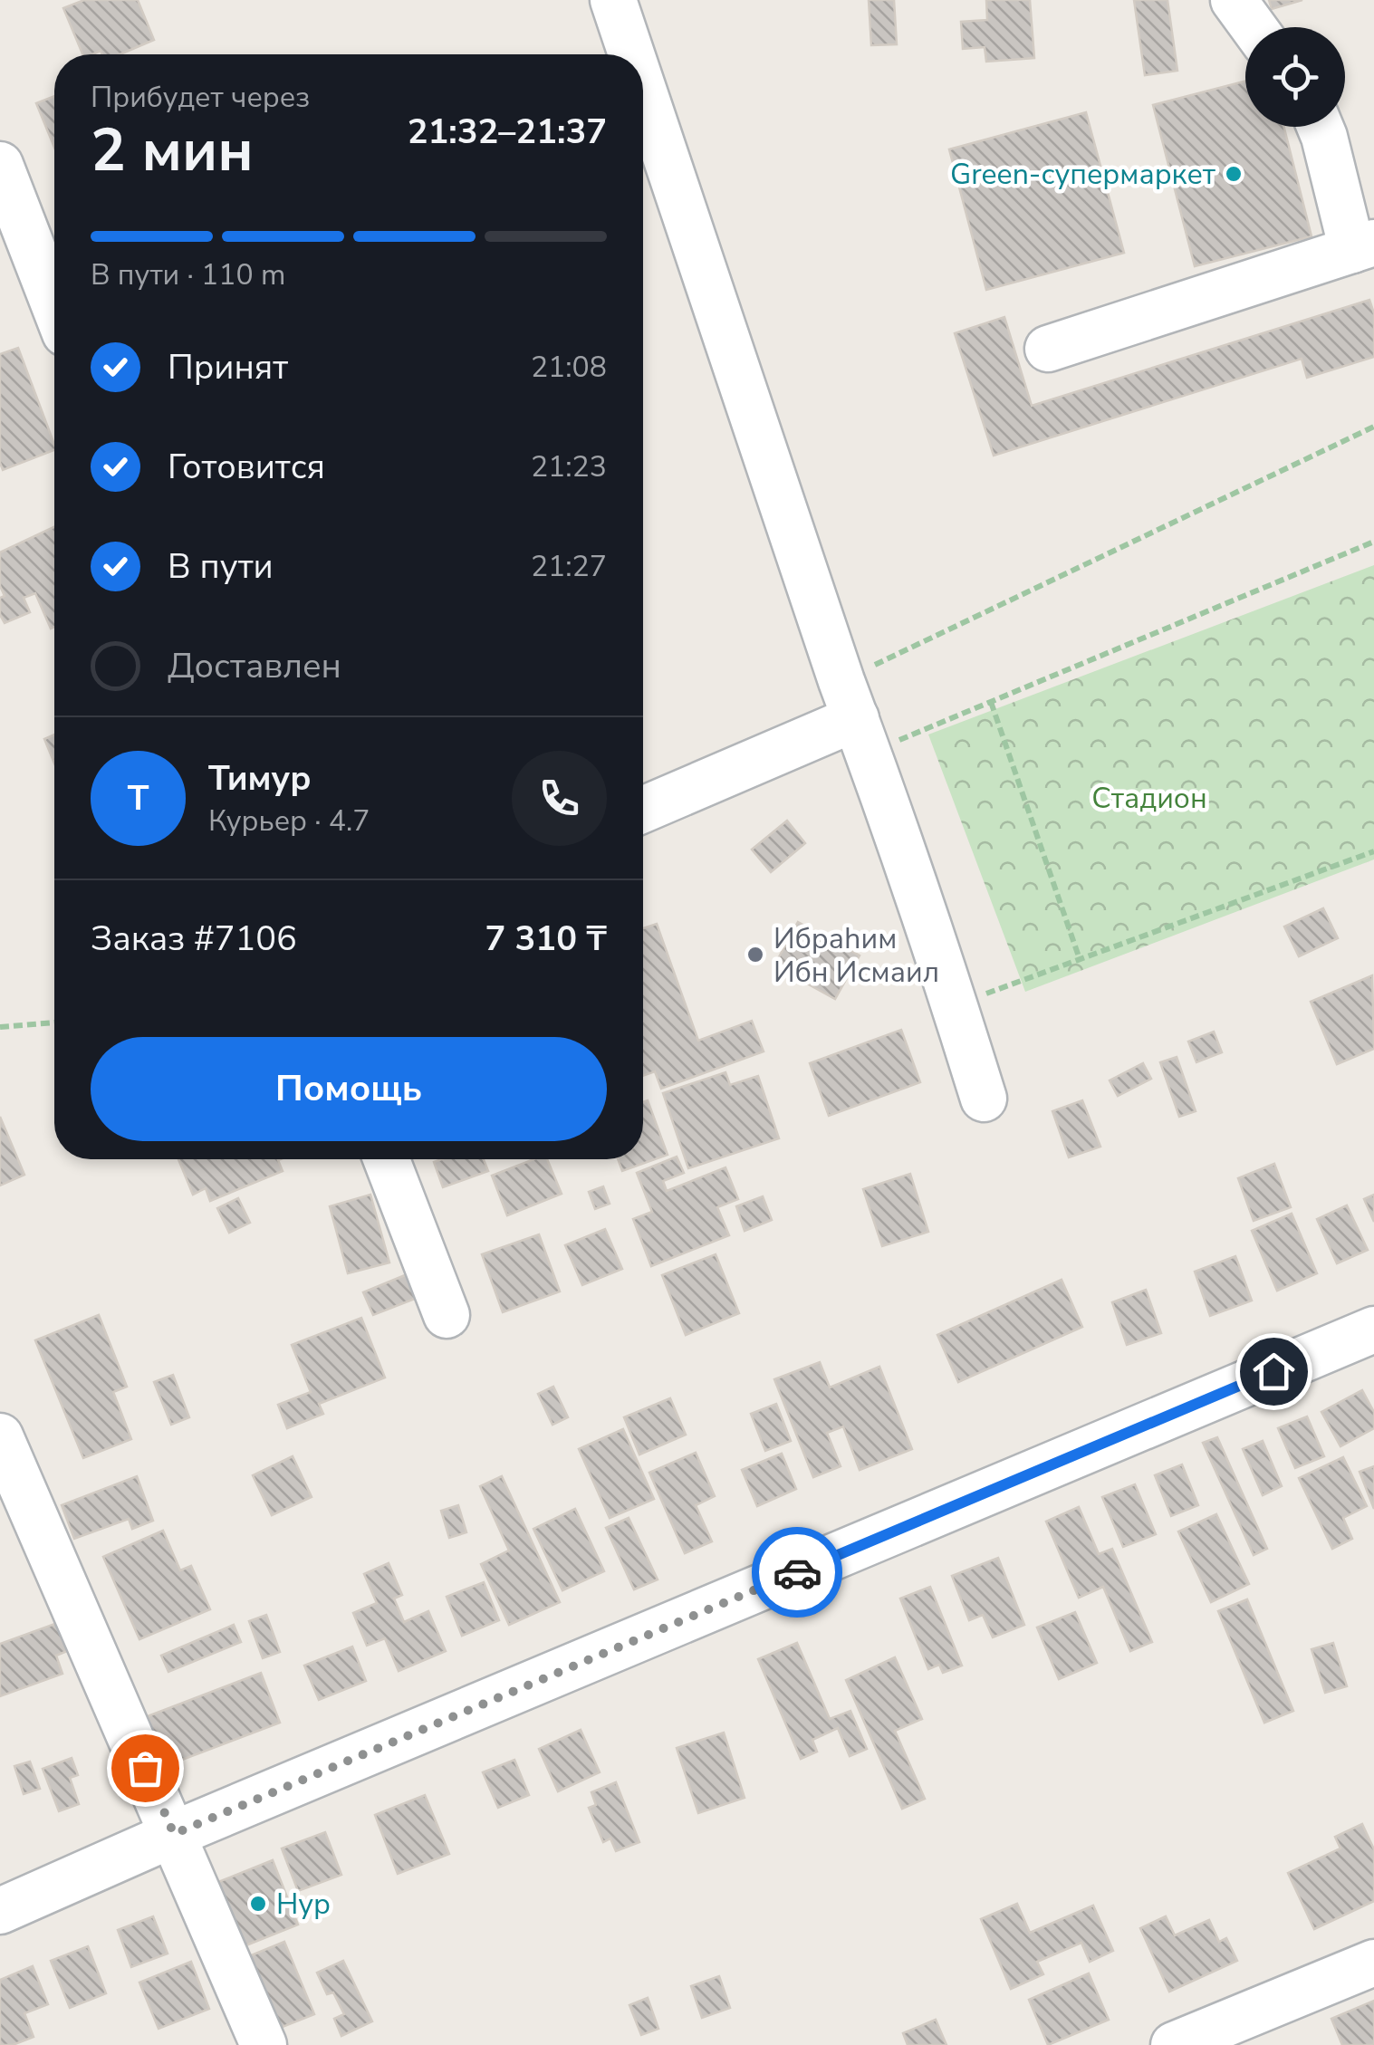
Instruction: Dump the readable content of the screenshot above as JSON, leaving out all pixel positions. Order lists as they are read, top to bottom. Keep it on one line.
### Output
{"parks":["Стадион"],"places":["Green-супермаркет","Ибраһим Ибн Исмаил","Нур"],"page":{"heading":["2 мин","Прибудет через","21:32–21:37"],"panel":["Тимур","Курьер · 4.7","Заказ #7106","7 310 ₸"],"bar":"В пути · 110 m","list":[["Принят","21:08"],["Готовится","21:23"],["В пути","21:27"],"Доставлен"],"round":"Т","buttons":"Помощь"}}
